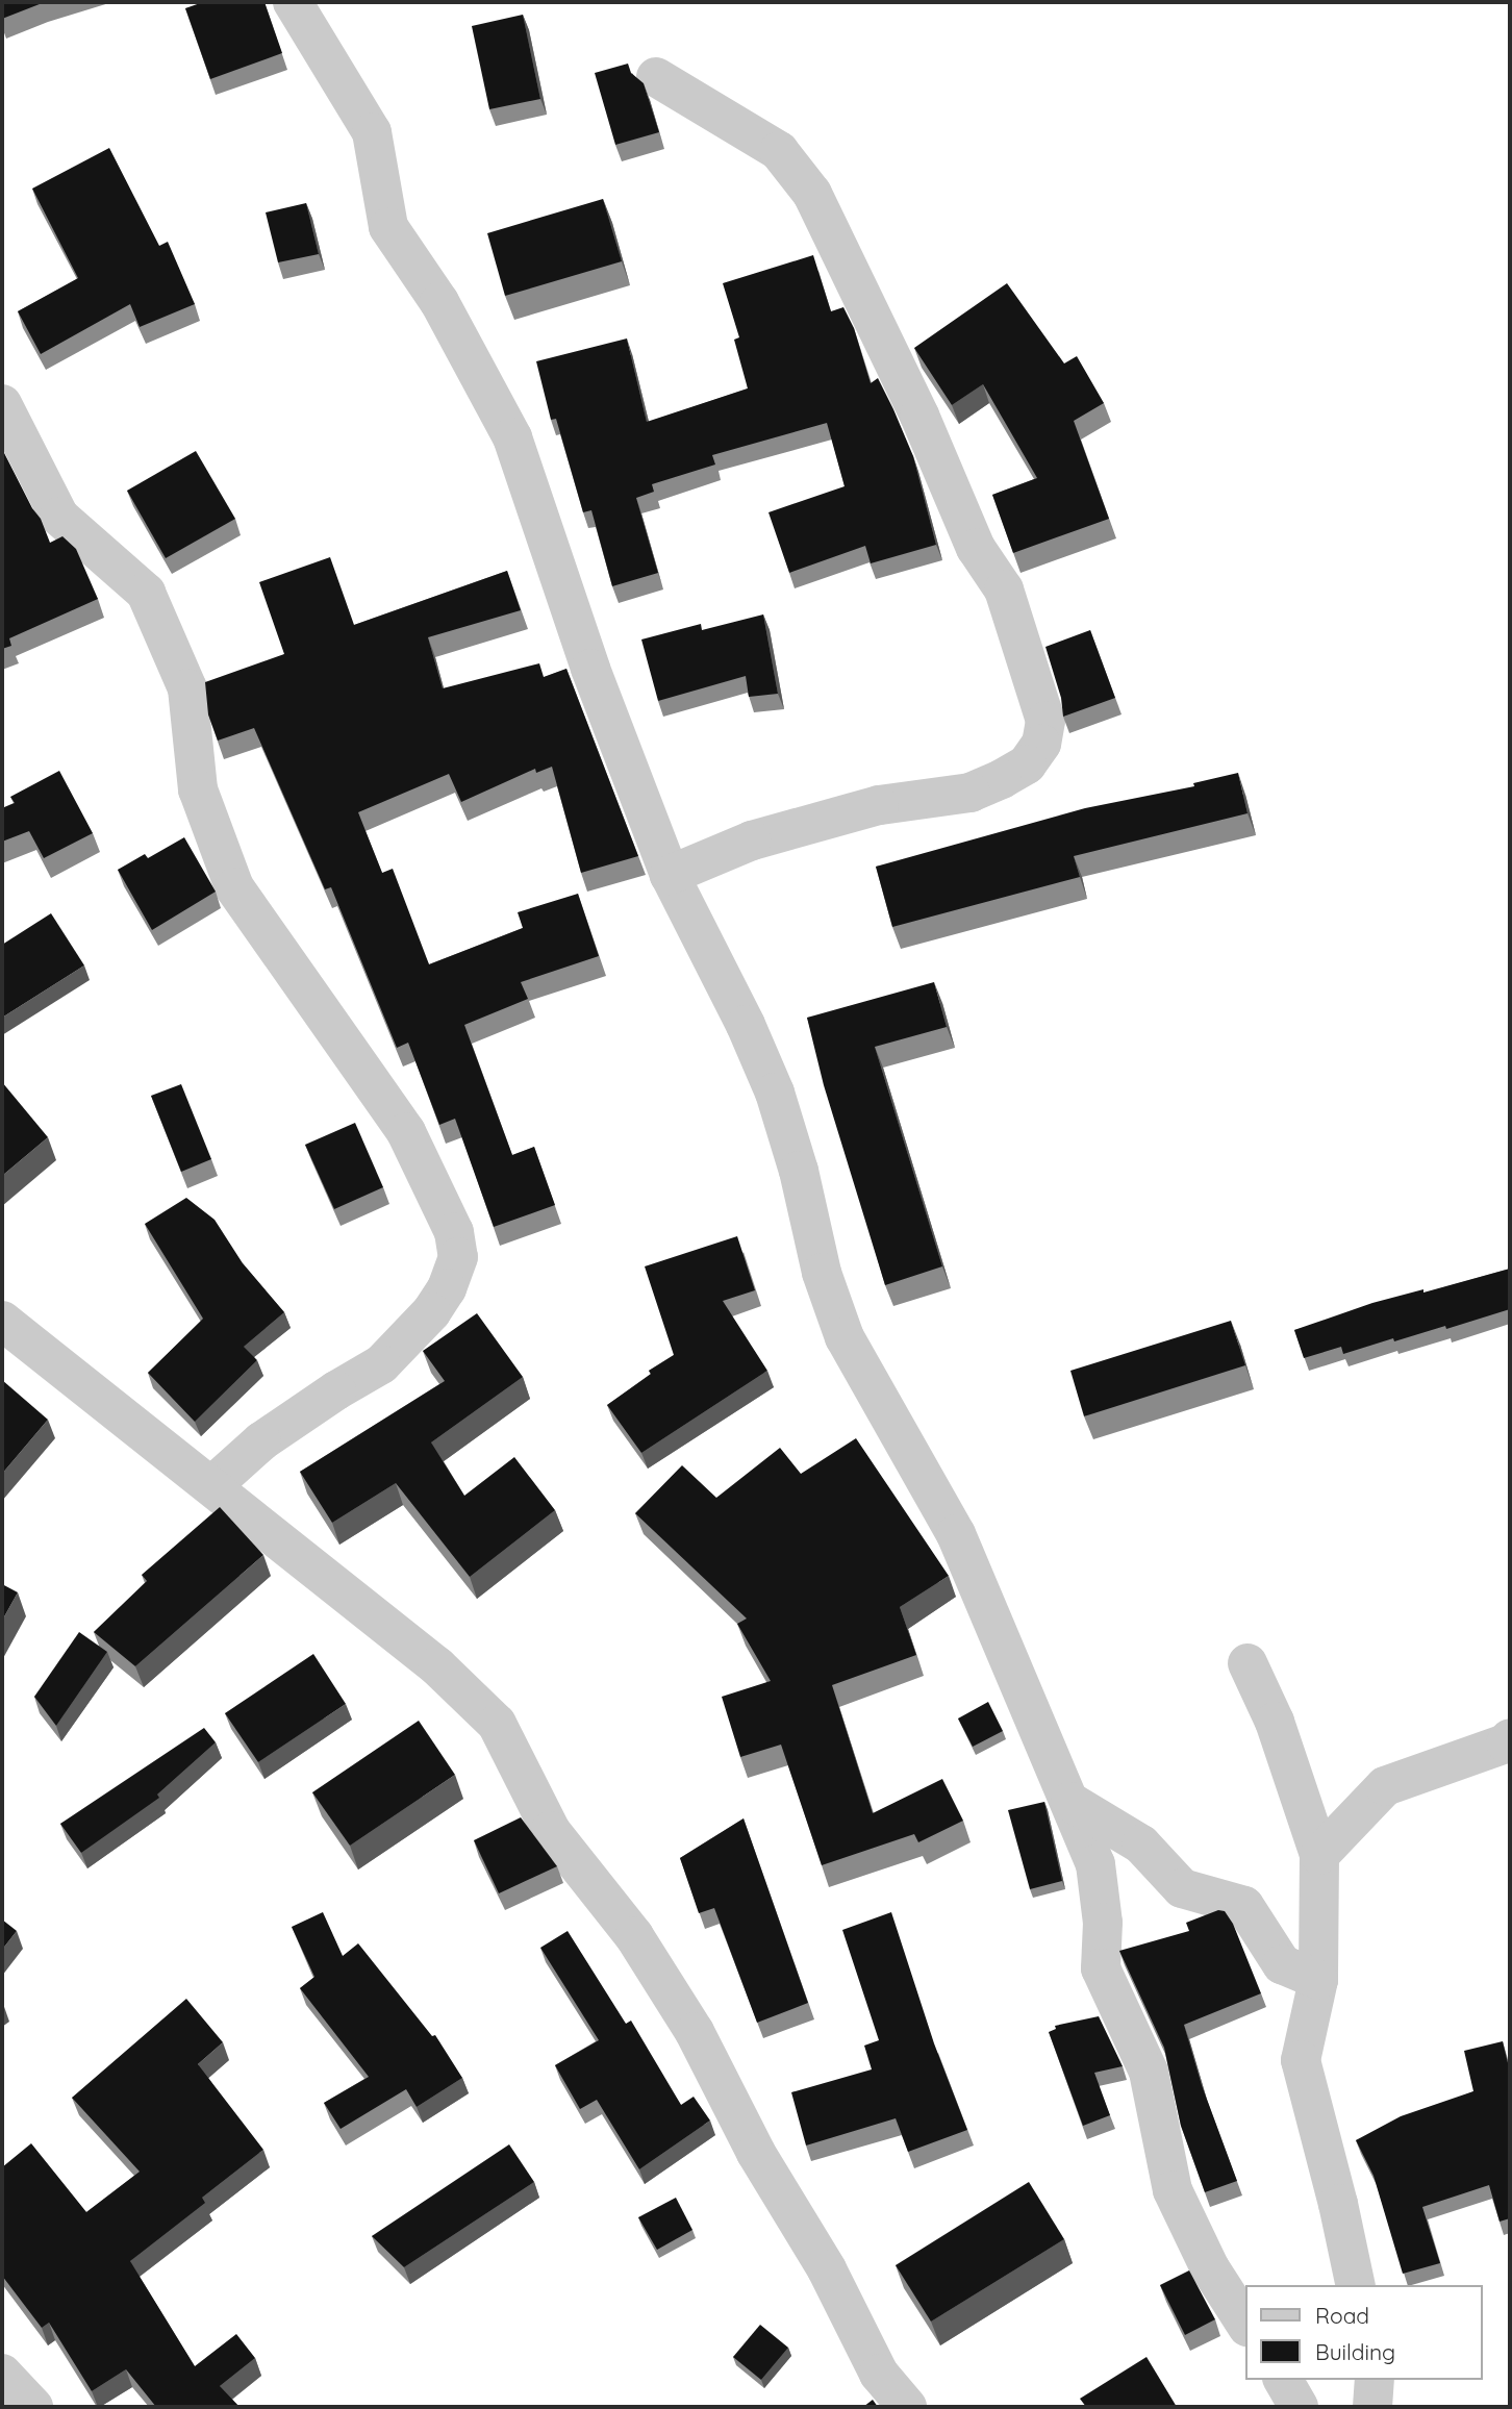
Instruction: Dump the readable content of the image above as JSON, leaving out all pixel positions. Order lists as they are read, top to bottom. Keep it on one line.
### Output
{"legend":["Road","Building"]}
